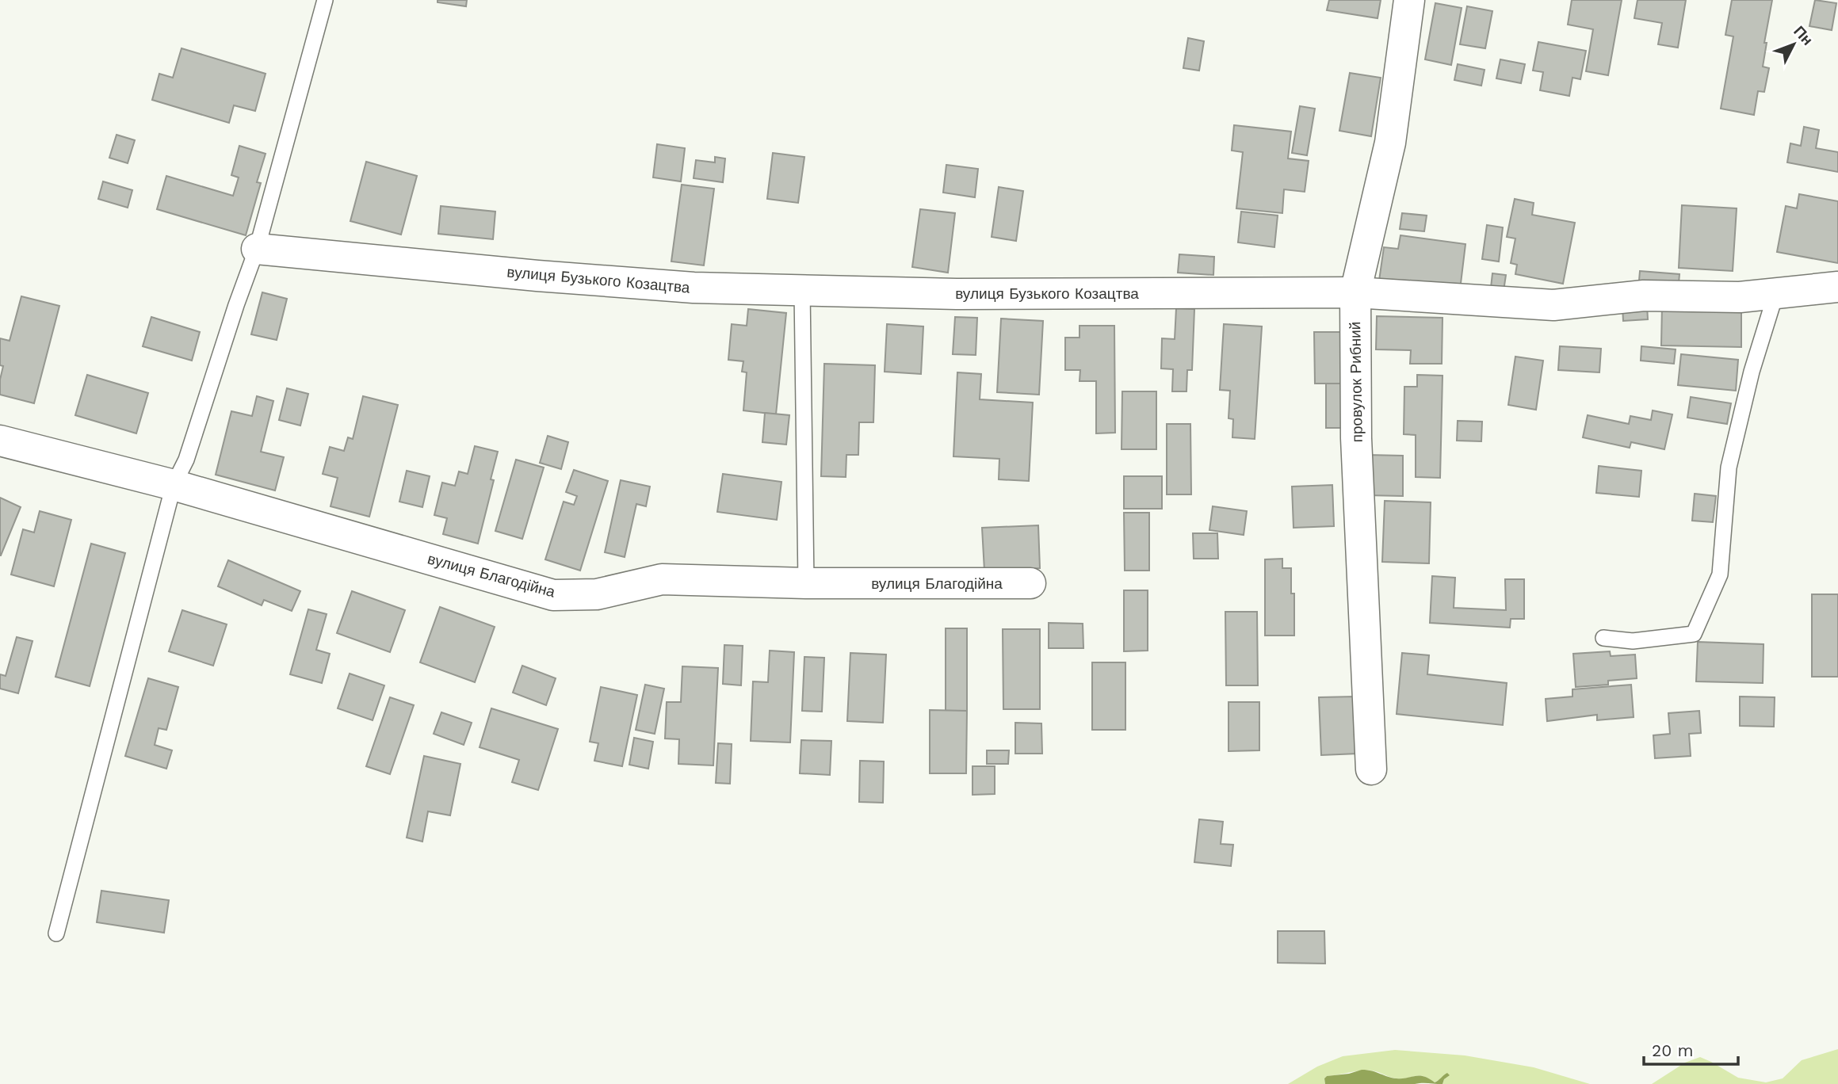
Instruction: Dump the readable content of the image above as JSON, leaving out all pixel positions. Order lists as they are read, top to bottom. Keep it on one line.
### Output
{"streets":{"street":["вулиця Бузького Козацтва","провулок Рибний","вулиця Благодійна"]},"crossings":[["вулиця Бузького Козацтва","провулок Рибний"]],"scale_bar":"20 m","north":"top right"}
